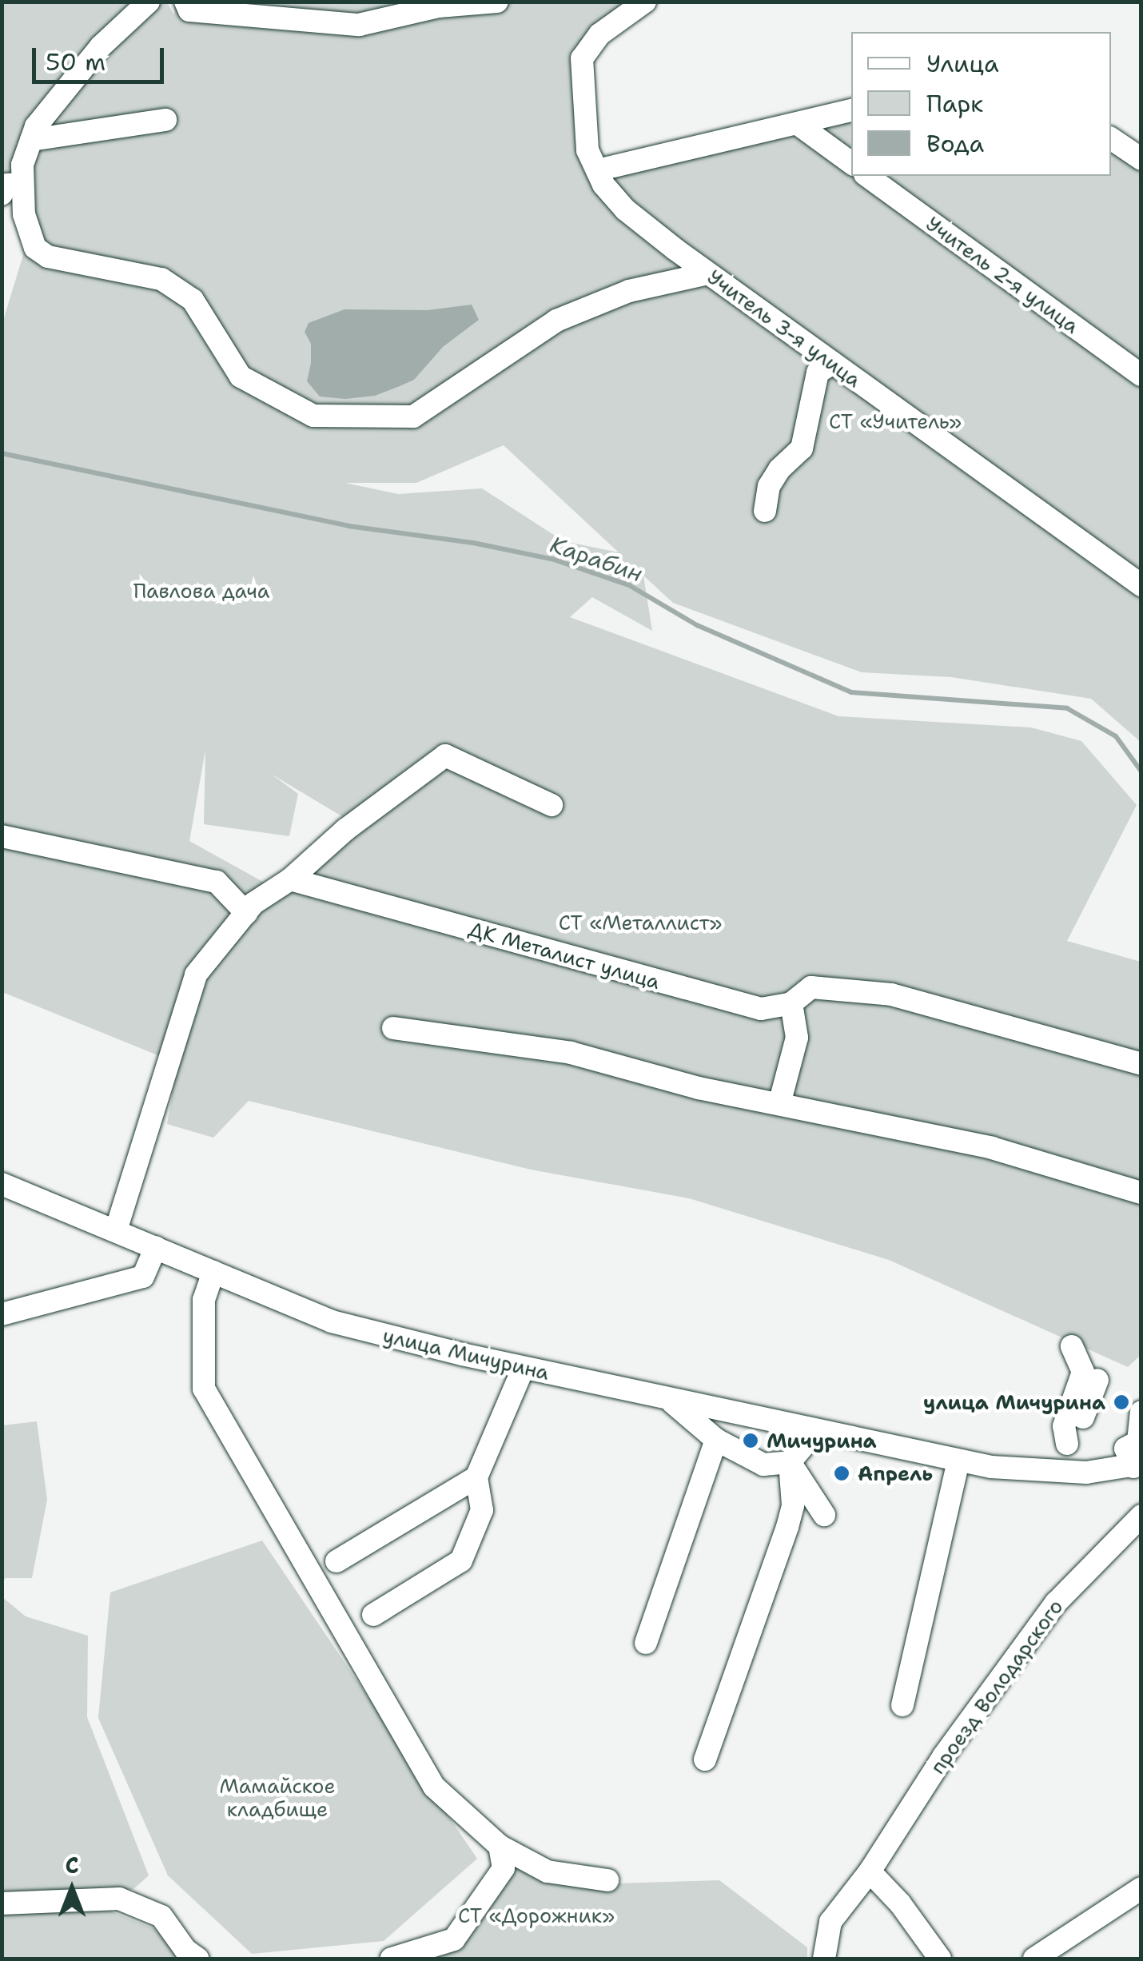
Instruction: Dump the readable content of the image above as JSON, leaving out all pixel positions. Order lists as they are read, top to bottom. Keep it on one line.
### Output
{"streets":{"street":["Учитель 2-я улица","Учитель 3-я улица","ДК Металист улица","улица Мичурина","проезд Володарского"]},"water":["Карабин"],"parks":["СТ «Учитель»","Павлова дача","СТ «Металлист»","Мамайское кладбище","СТ «Дорожник»"],"places":["улица Мичурина","Мичурина","Апрель"],"legend":["Улица","Парк","Вода"],"scale_bar":"50 m","north":"top"}
